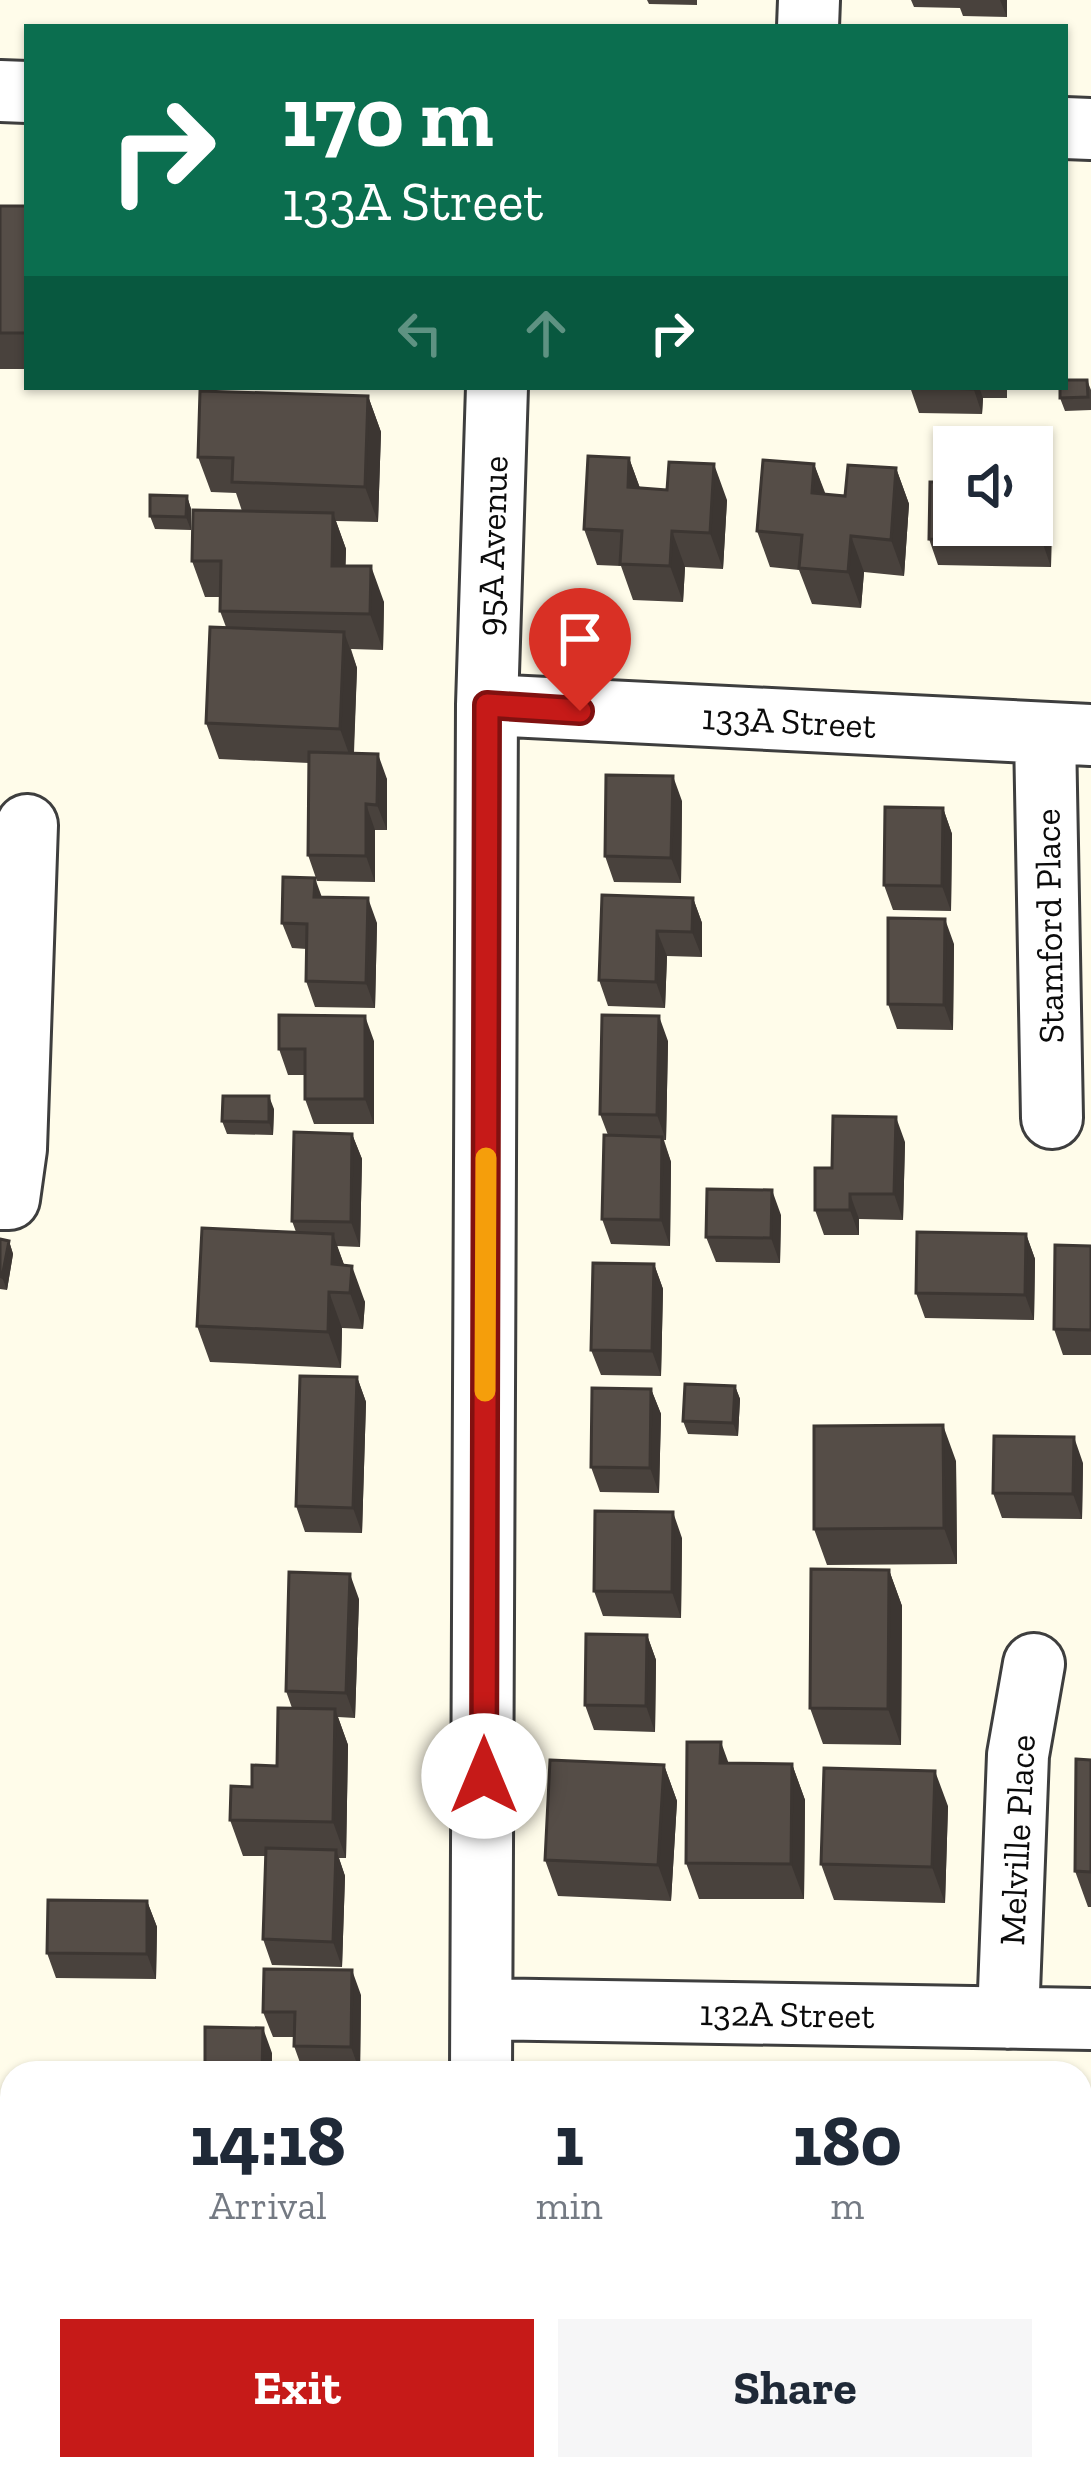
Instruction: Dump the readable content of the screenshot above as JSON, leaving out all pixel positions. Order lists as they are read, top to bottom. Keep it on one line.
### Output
{"streets":{"street":["95A Avenue","133A Street","Stamford Place","Melville Place","132A Street"]},"crossings":[["95A Avenue","133A Street"],["95A Avenue","132A Street"],["133A Street","Stamford Place"],["Melville Place","132A Street"]],"page":{"turn":["170 m","133A Street"],"eta":["14:18","Arrival","1","min","180","m"],"buttons":["Exit","Share"]}}
